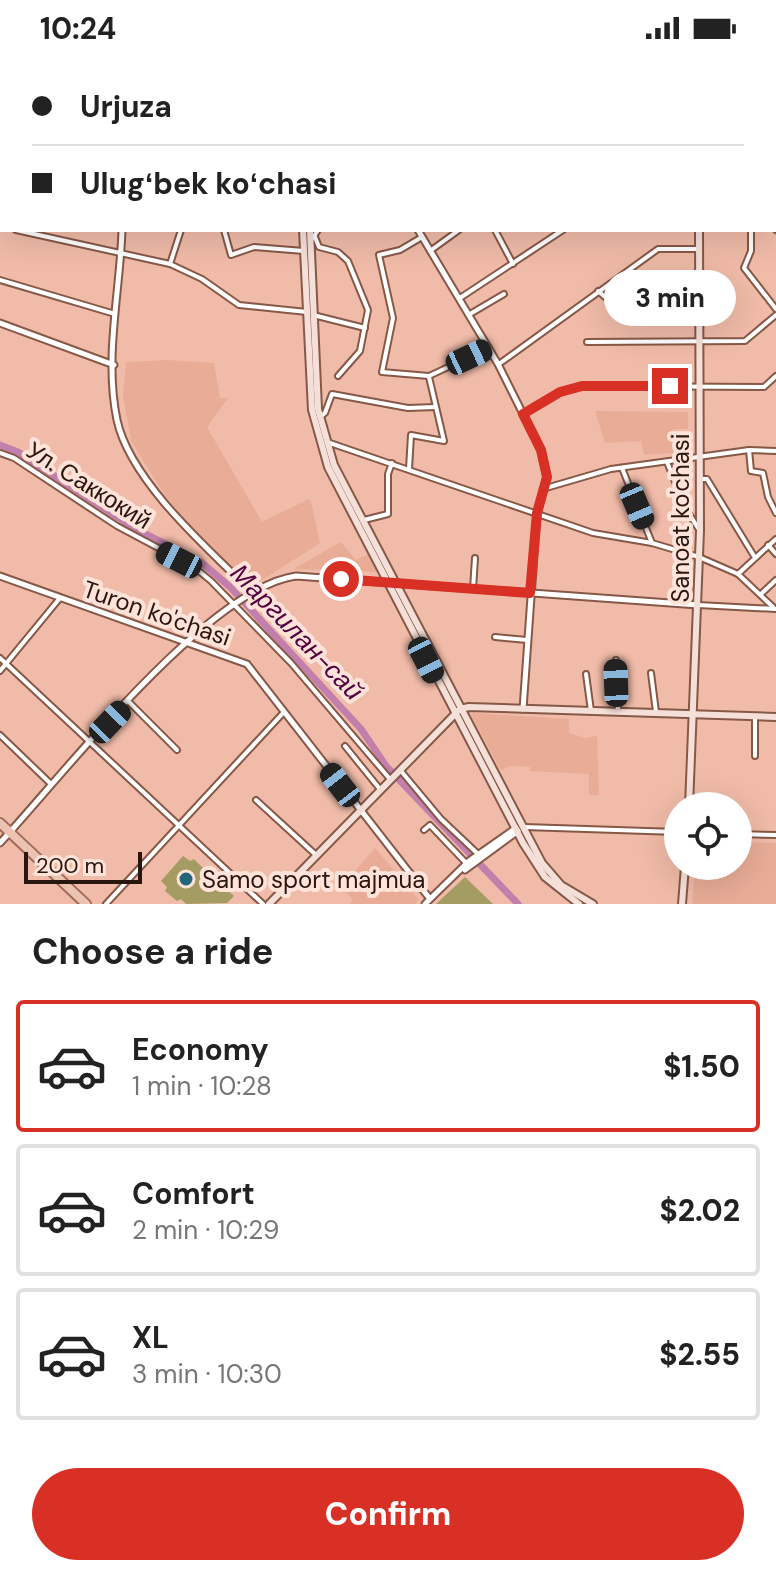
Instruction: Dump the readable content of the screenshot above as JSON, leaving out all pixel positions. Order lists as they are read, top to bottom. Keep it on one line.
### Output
{"streets":{"main road":["Sanoat ko'chasi"],"street":["Ул. Саккокий","Turon ko'chasi"]},"water":["Маргилан-сай"],"places":["Samo sport majmua"],"scale_bar":"200 m","page":{"status":"10:24","banner":["Urjuza","Ulugʻbek koʻchasi"],"bubble":"3 min","scale":"200 m","heading":"Choose a ride","list":[{"name":"Economy","note":"1 min · 10:28","value":"$1.50"},{"name":"Comfort","note":"2 min · 10:29","value":"$2.02"},{"name":"XL","note":"3 min · 10:30","value":"$2.55"}],"buttons":"Confirm"}}
